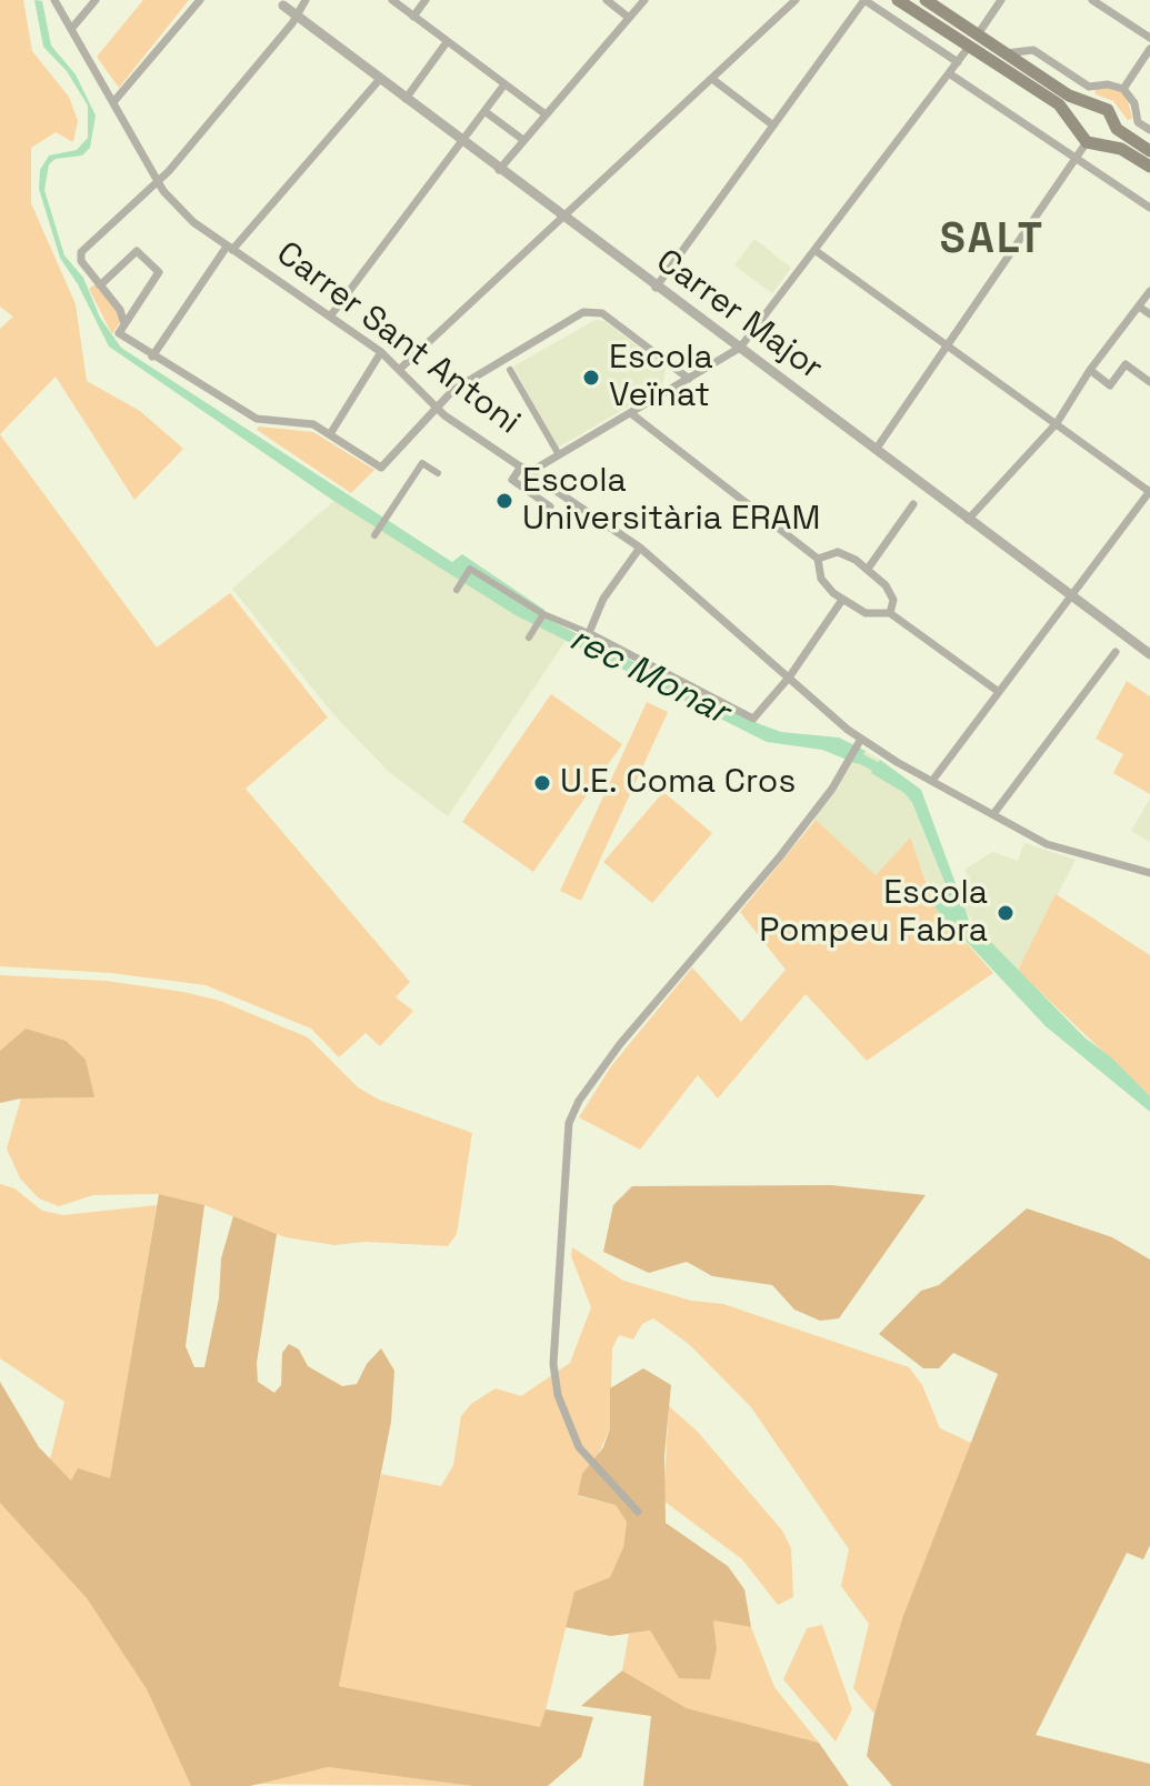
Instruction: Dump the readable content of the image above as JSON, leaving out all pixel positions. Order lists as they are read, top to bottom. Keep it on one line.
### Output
{"streets":{"street":["Carrer Major","Carrer Sant Antoni"]},"districts":["SALT"],"water":["rec Monar"],"places":["Escola Veïnat","Escola Universitària ERAM","U.E. Coma Cros","Escola Pompeu Fabra"]}
